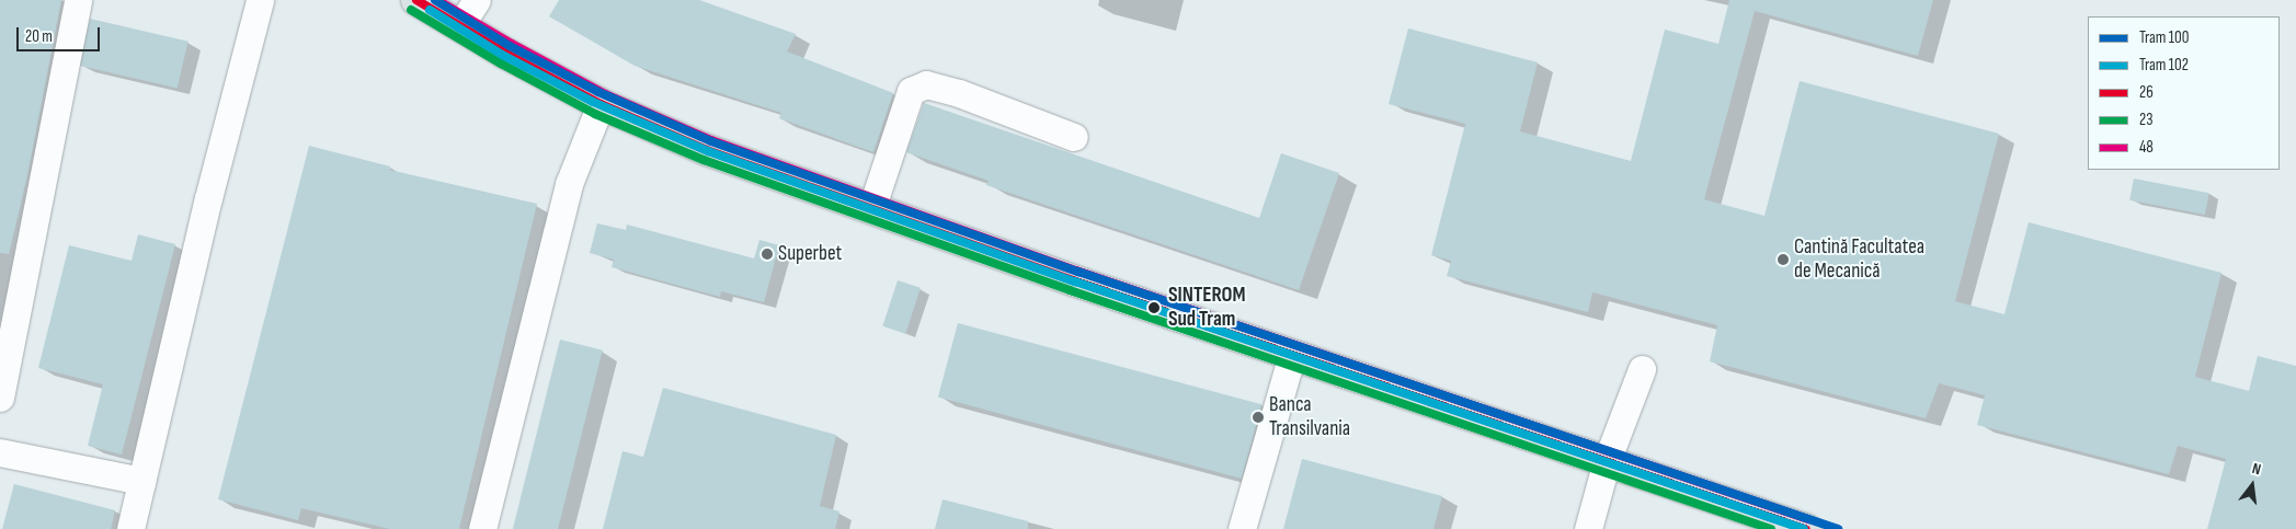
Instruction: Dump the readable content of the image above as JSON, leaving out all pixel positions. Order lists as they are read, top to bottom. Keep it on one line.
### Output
{"places":["Superbet","Cantină Facultatea de Mecanică","SINTEROM Sud Tram","Banca Transilvania"],"lines":["tram line 100","transit line 26","transit line 48","tram line 102","transit line 23"],"legend":["Tram 100","Tram 102","26","23","48"],"scale_bar":"20 m","north":"top"}
